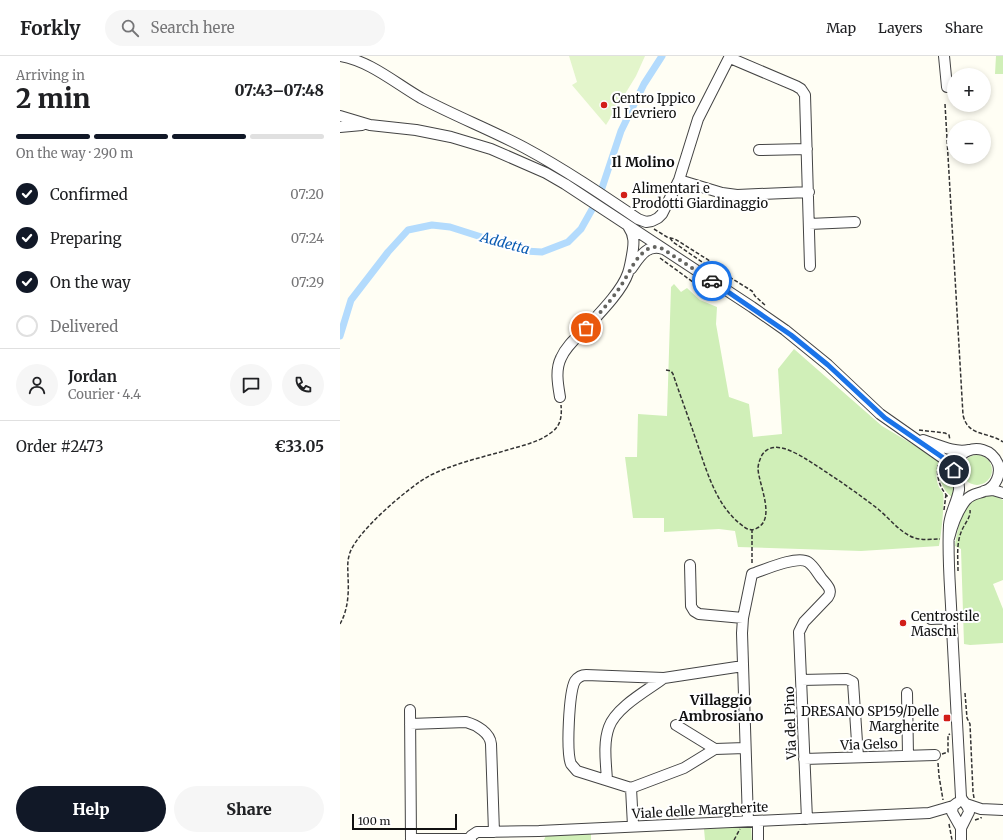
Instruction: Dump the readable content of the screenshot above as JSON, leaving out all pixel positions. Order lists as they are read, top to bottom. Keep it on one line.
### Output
{"streets":{"street":["Via del Pino","Via Gelso","Viale delle Margherite"]},"crossings":[["Via del Pino","Via Gelso"],["Via del Pino","Viale delle Margherite"]],"districts":["Il Molino","Villaggio Ambrosiano"],"water":["Addetta"],"places":{"other":["Centro Ippico Il Levriero","Alimentari e Prodotti Giardinaggio","Centrostile Maschi"],"transit":["DRESANO SP159/Delle Margherite"]},"scale_bar":"100 m","page":{"header":"Forkly","search":"Search here","nav":["Map","Layers","Share"],"heading":["2 min","Arriving in","07:43–07:48"],"panel":["Jordan","Courier · 4.4","Order #2473","€33.05"],"map_buttons":["+","−"],"bar":"On the way · 290 m","list":[["Confirmed","07:20"],["Preparing","07:24"],["On the way","07:29"],"Delivered"],"buttons":["Help","Share"],"scale":"100 m"}}
